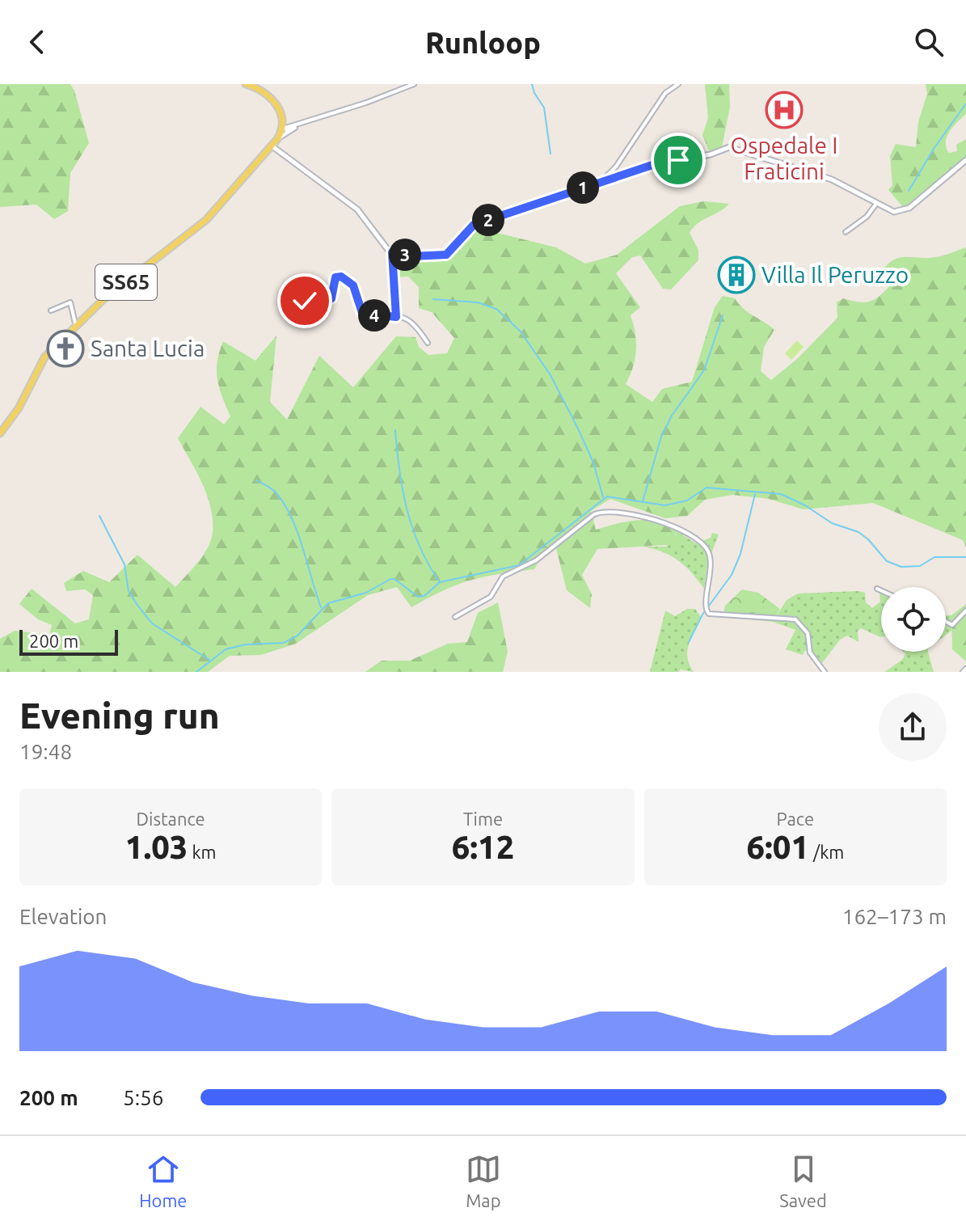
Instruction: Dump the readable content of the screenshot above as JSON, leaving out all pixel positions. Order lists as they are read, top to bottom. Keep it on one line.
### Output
{"streets":{"main road":["SS65"]},"places":{"hospital":["Ospedale I Fraticini"],"building":["Villa Il Peruzzo"],"church":["Santa Lucia"]},"scale_bar":"200 m","page":{"header":"Runloop","pins":["1","2","3","4"],"scale":"200 m","heading":["Evening run","19:48"],"stats":[["Distance","1.03 km"],["Time","6:12"],["Pace","6:01 /km"]],"chart":["Elevation","162–173 m"],"list":[{"name":"200 m","note":"5:56"}],"tabs":["Home","Map","Saved"]}}
